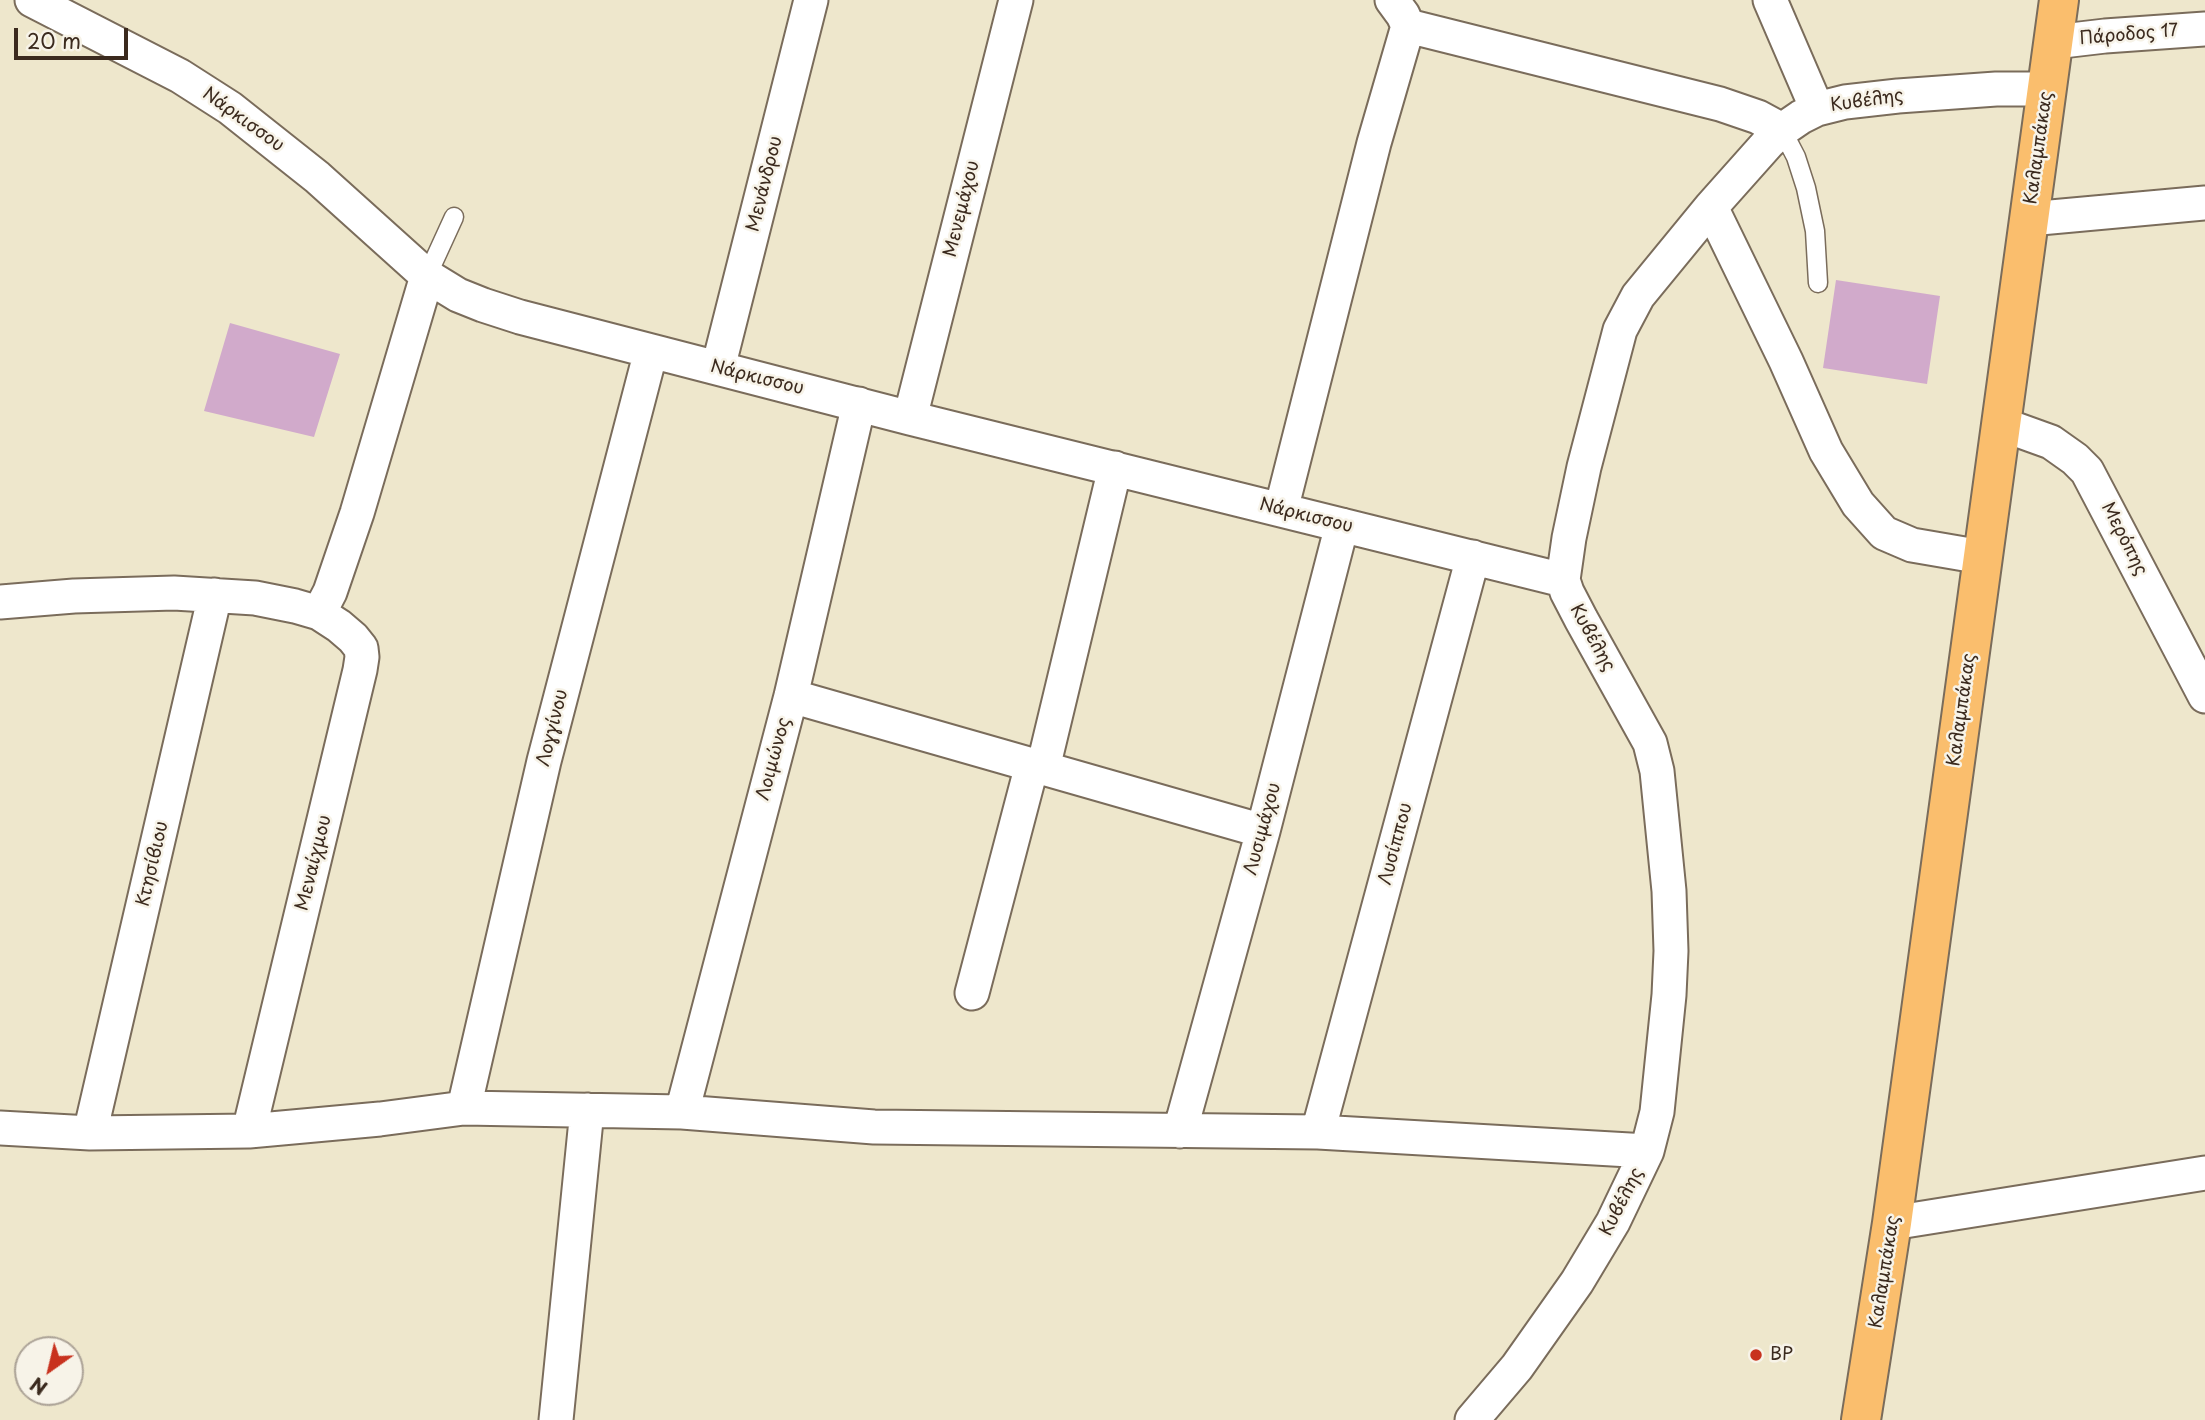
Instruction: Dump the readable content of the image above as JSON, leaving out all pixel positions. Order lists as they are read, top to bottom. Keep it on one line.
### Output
{"streets":{"main road":["Καλαμπάκας"],"street":["Πάροδος 17","Κυβέλης","Νάρκισσου","Μενάνδρου","Μενεμάχου","Μερόπης","Λογγίνου","Λοιμώνος","Λυσιμάχου","Λυσίππου","Μεναίχμου","Κτησίβιου"]},"crossings":[["Πάροδος 17","Καλαμπάκας"],["Κυβέλης","Νάρκισσου"],["Κυβέλης","Καλαμπάκας"],["Νάρκισσου","Μενάνδρου"],["Νάρκισσου","Μενεμάχου"],["Νάρκισσου","Λογγίνου"],["Νάρκισσου","Λοιμώνος"],["Νάρκισσου","Λυσιμάχου"],["Νάρκισσου","Λυσίππου"],["Καλαμπάκας","Μερόπης"]],"places":["BP"],"scale_bar":"20 m","north":"bottom left"}
